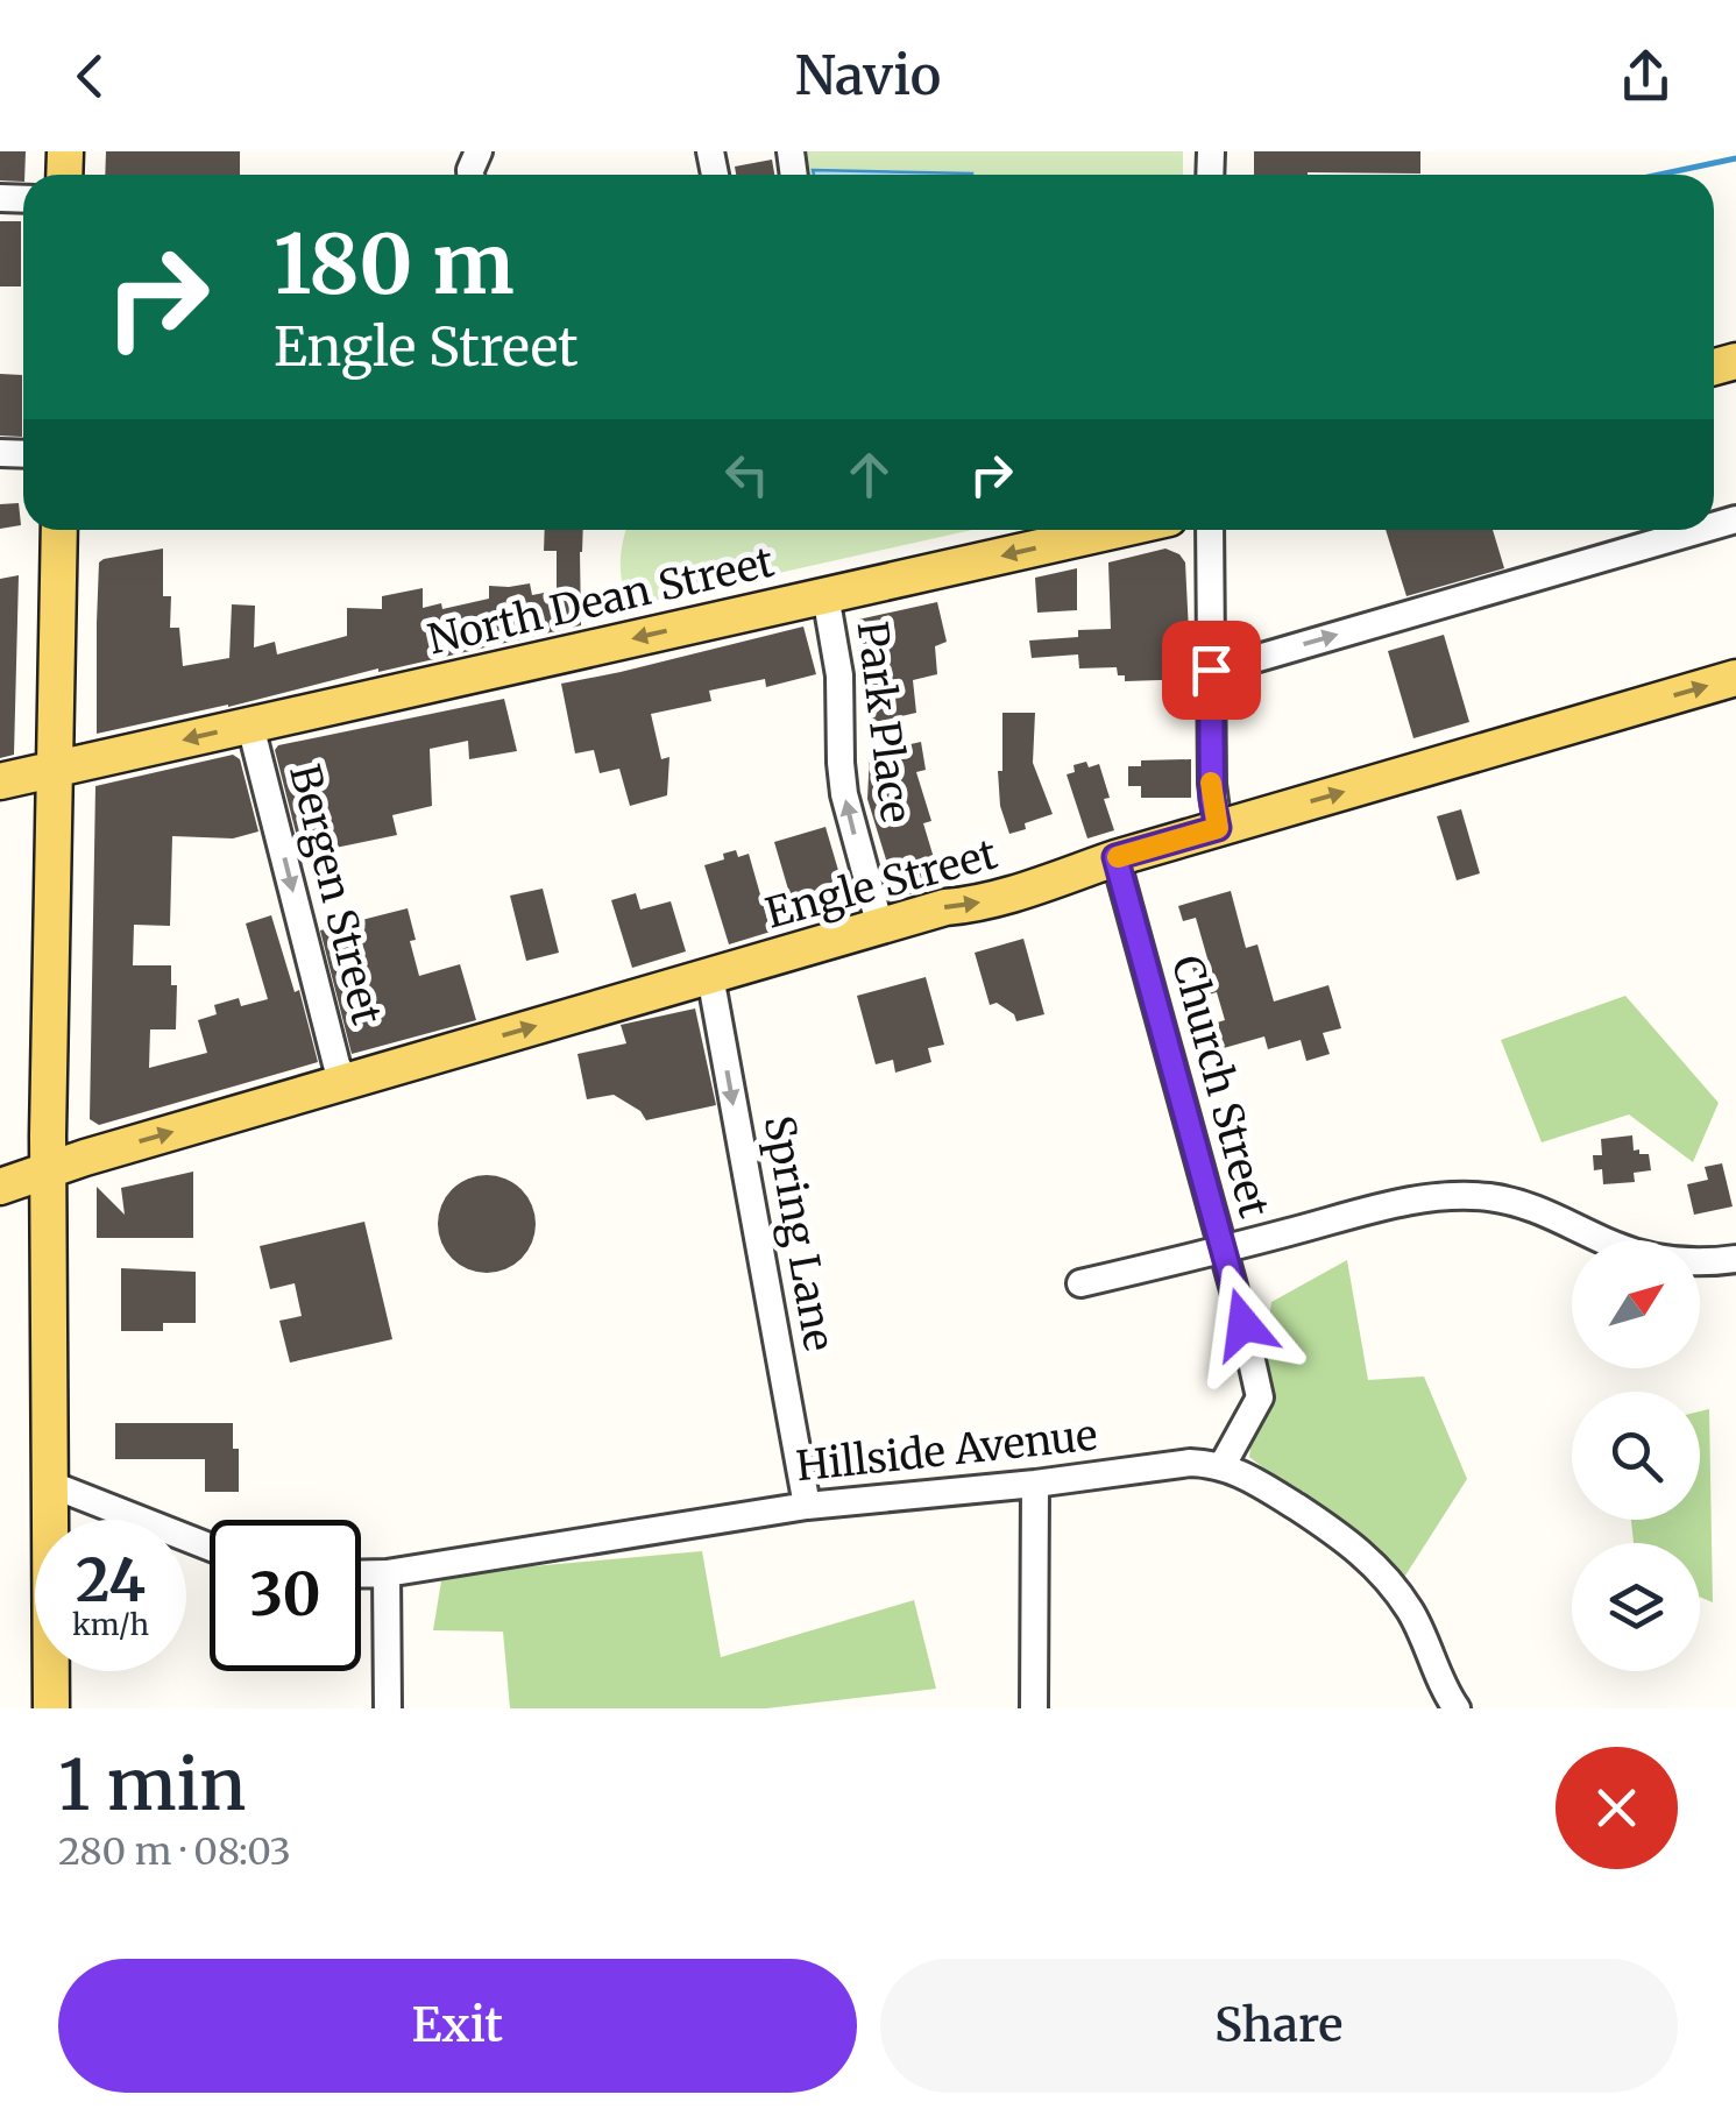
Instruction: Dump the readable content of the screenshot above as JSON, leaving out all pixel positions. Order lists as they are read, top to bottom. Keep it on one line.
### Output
{"streets":{"main road":["North Dean Street","Engle Street"],"street":["Park Place","Bergen Street","Church Street","Spring Lane","Hillside Avenue"]},"crossings":[["North Dean Street","Park Place"],["North Dean Street","Bergen Street"],["Park Place","Engle Street"],["Engle Street","Bergen Street"],["Engle Street","Church Street"],["Engle Street","Spring Lane"],["Church Street","Hillside Avenue"],["Spring Lane","Hillside Avenue"]],"one_way":["North Dean Street","Park Place","Engle Street","Bergen Street","Spring Lane"],"north":"top right","page":{"header":"Navio","turn":["180 m","Engle Street"],"speed":"24 km/h","limit":"30","heading":["1 min","280 m · 08:03"],"buttons":["Exit","Share"]}}
